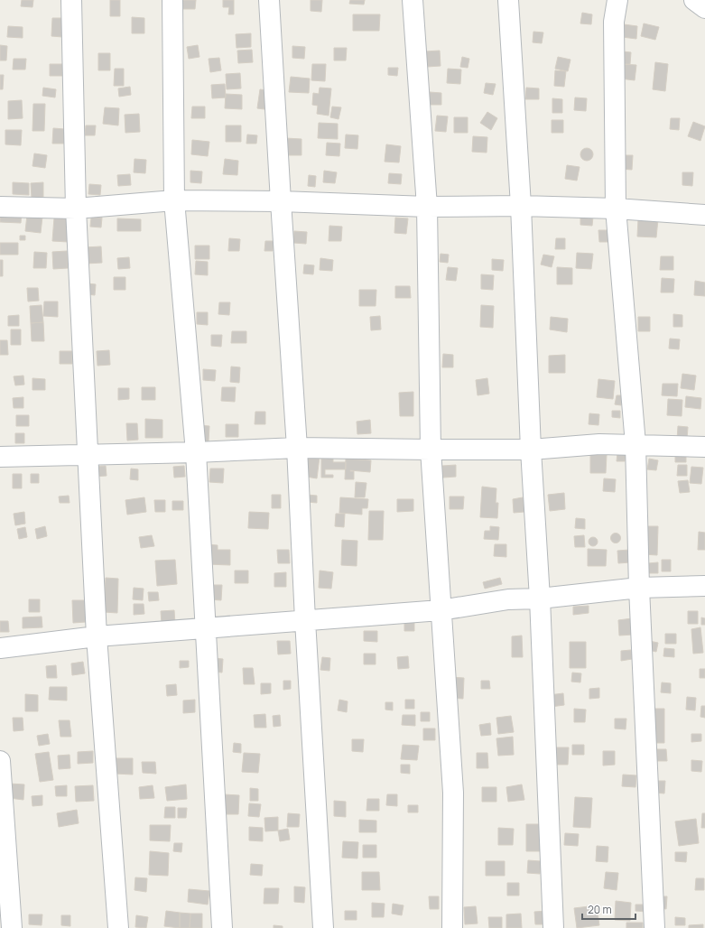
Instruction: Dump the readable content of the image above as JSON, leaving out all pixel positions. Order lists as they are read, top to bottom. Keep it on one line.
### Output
{"scale_bar":"20 m"}
